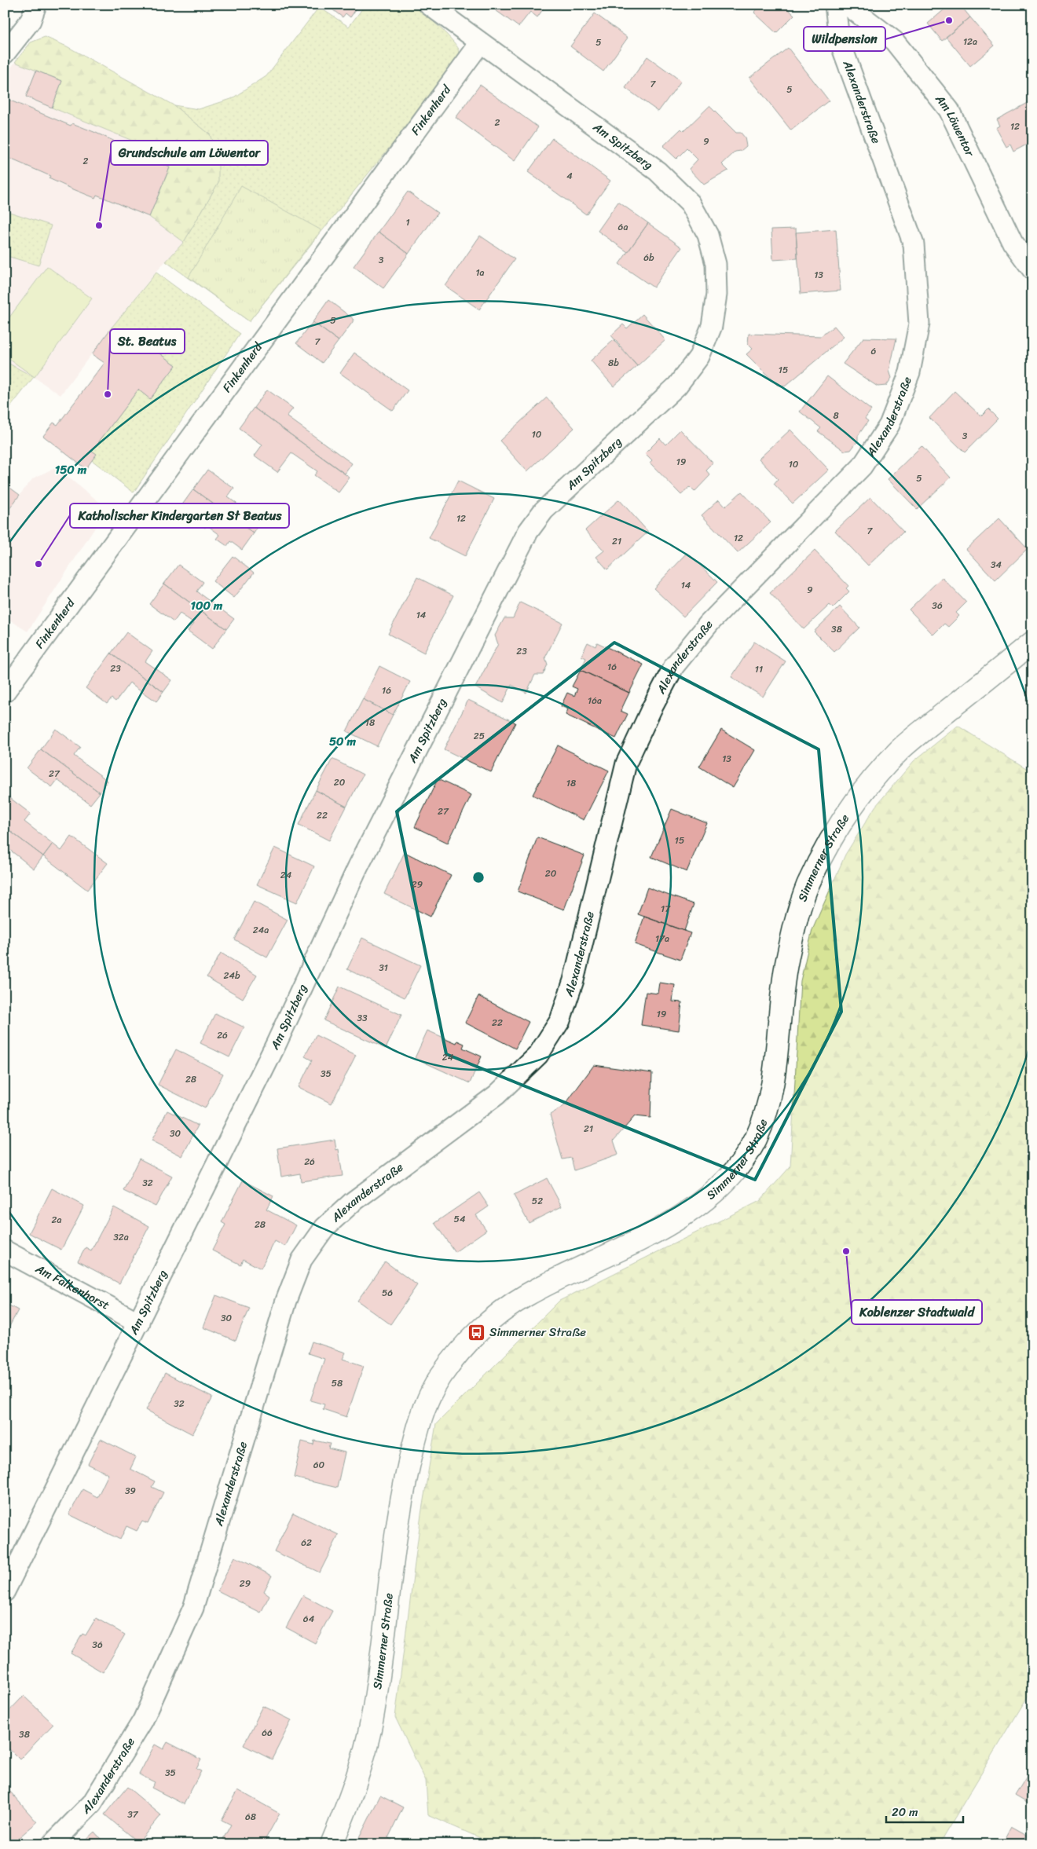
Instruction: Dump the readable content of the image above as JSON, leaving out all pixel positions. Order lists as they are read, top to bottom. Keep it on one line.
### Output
{"streets":{"street":["Alexanderstraße","Finkenherd","Am Löwentor","Am Spitzberg","Simmerner Straße","Am Falkenhorst"]},"crossings":[["Finkenherd","Am Spitzberg"],["Am Spitzberg","Am Falkenhorst"]],"places":{"other":["Wildpension","Grundschule am Löwentor","St. Beatus","Katholischer Kindergarten St Beatus","Koblenzer Stadtwald"],"bus stop":["Simmerner Straße"]},"house_numbers":["12a","5","7","5","2","12","9","2","4","1","6a","6b","3","1a","13","5","7","6","8b","15","8","10","3","19","10","5","12","7","12","21","34","14","9","36","14","38","23","16","23","11","16","16a","18","25","13","27","20","18","27","22","15","20","24","29","17","24a","17a","31","24b","19","33","22","26","24","35","28","21","30","26","32","52","54","2a","28","32a","56","30","58","32","60","39","62","29","64","36","66","38","35","37","68"],"scale_bar":"20 m","rings":["150 m","100 m","50 m"]}
